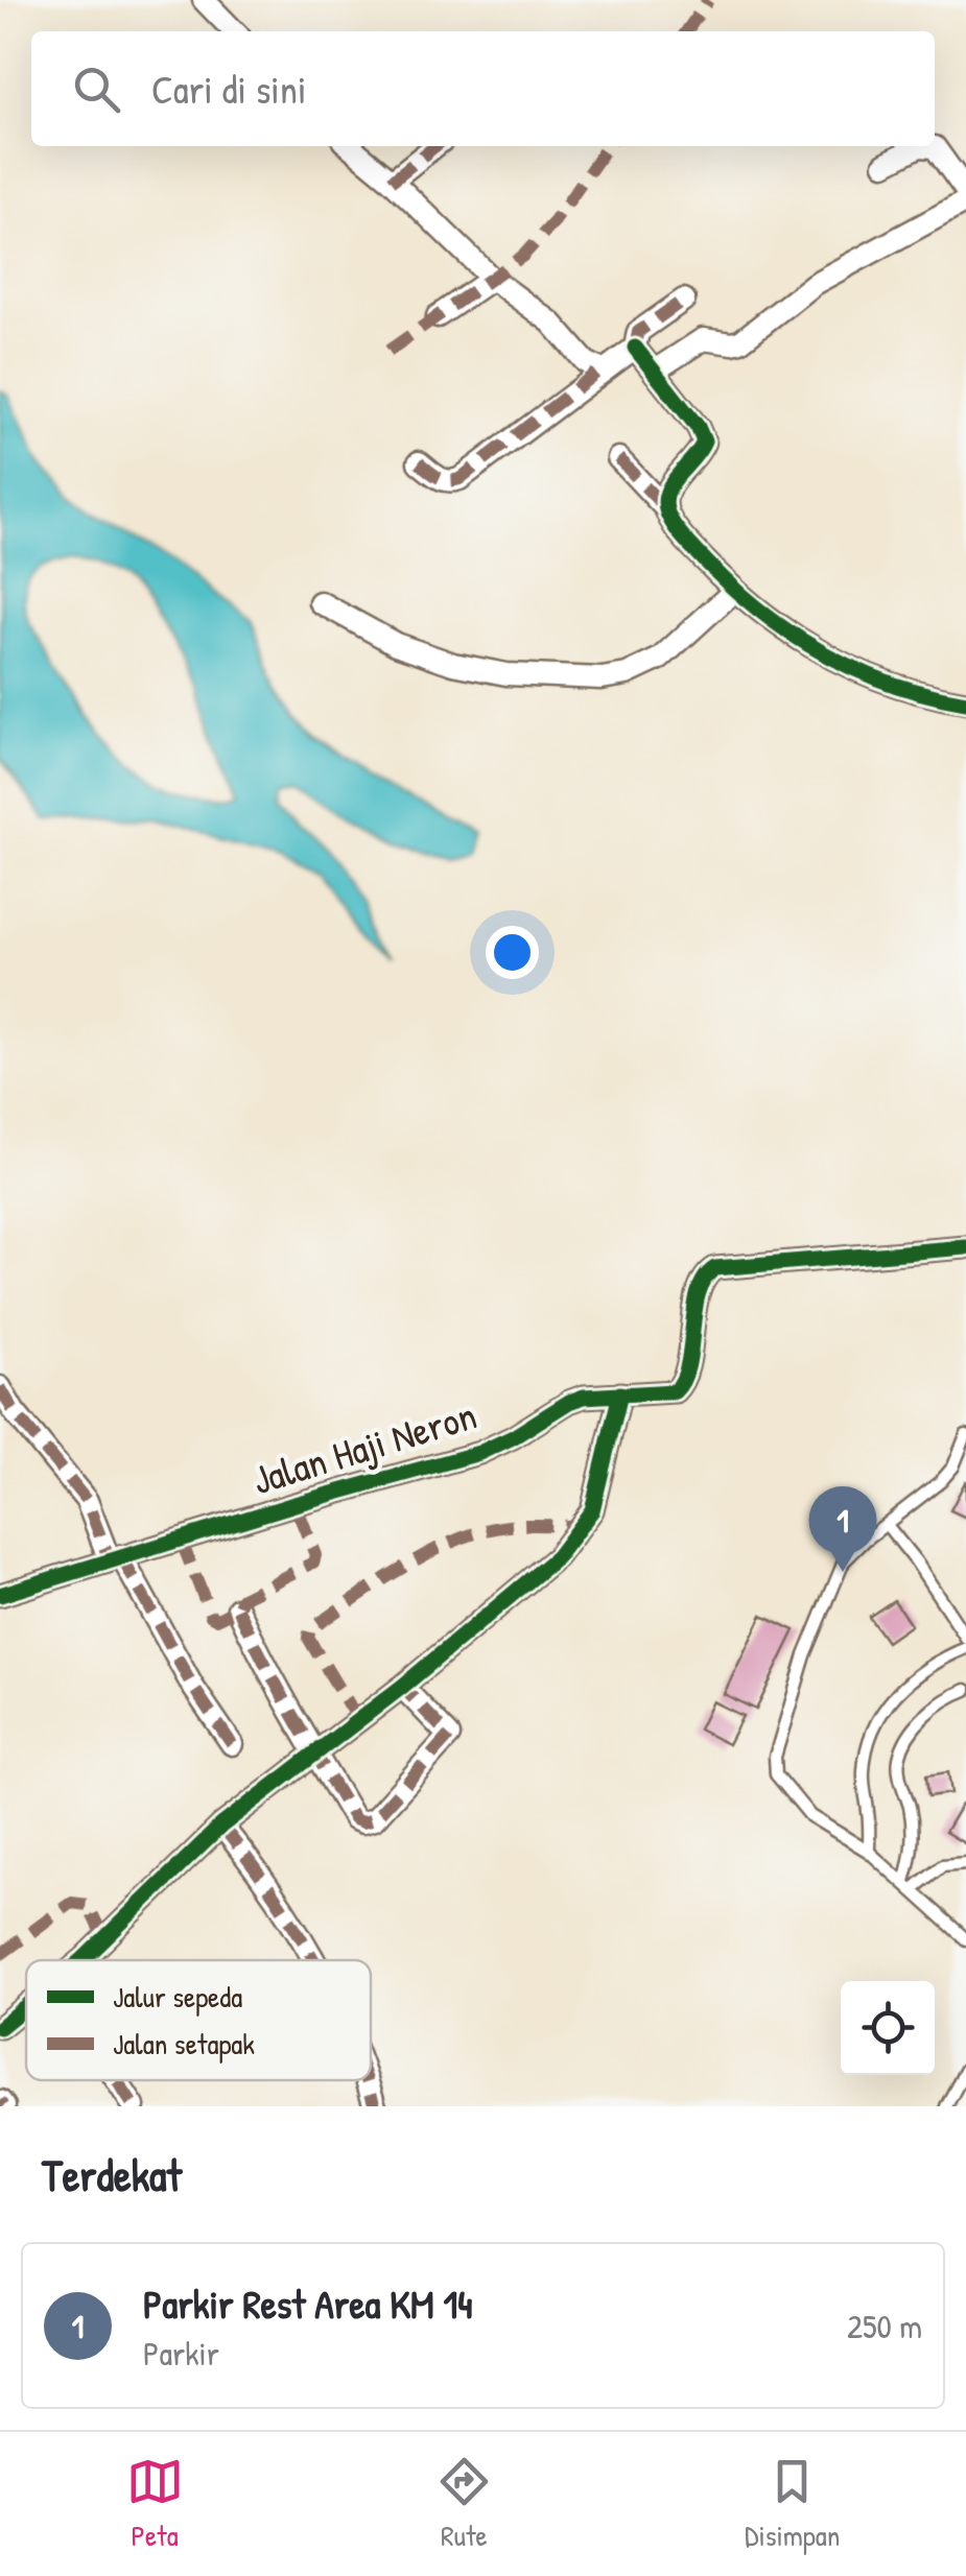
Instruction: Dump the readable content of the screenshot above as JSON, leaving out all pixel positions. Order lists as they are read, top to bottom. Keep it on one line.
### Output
{"streets":{"street":["Jalan Haji Neron"]},"legend":["Jalur sepeda","Jalan setapak"],"page":{"search":"Cari di sini","pins":"1","heading":"Terdekat","list":[{"mark":"1","name":"Parkir Rest Area KM 14","note":"Parkir","value":"250 m"}],"nav":["Peta","Rute","Disimpan"]}}
